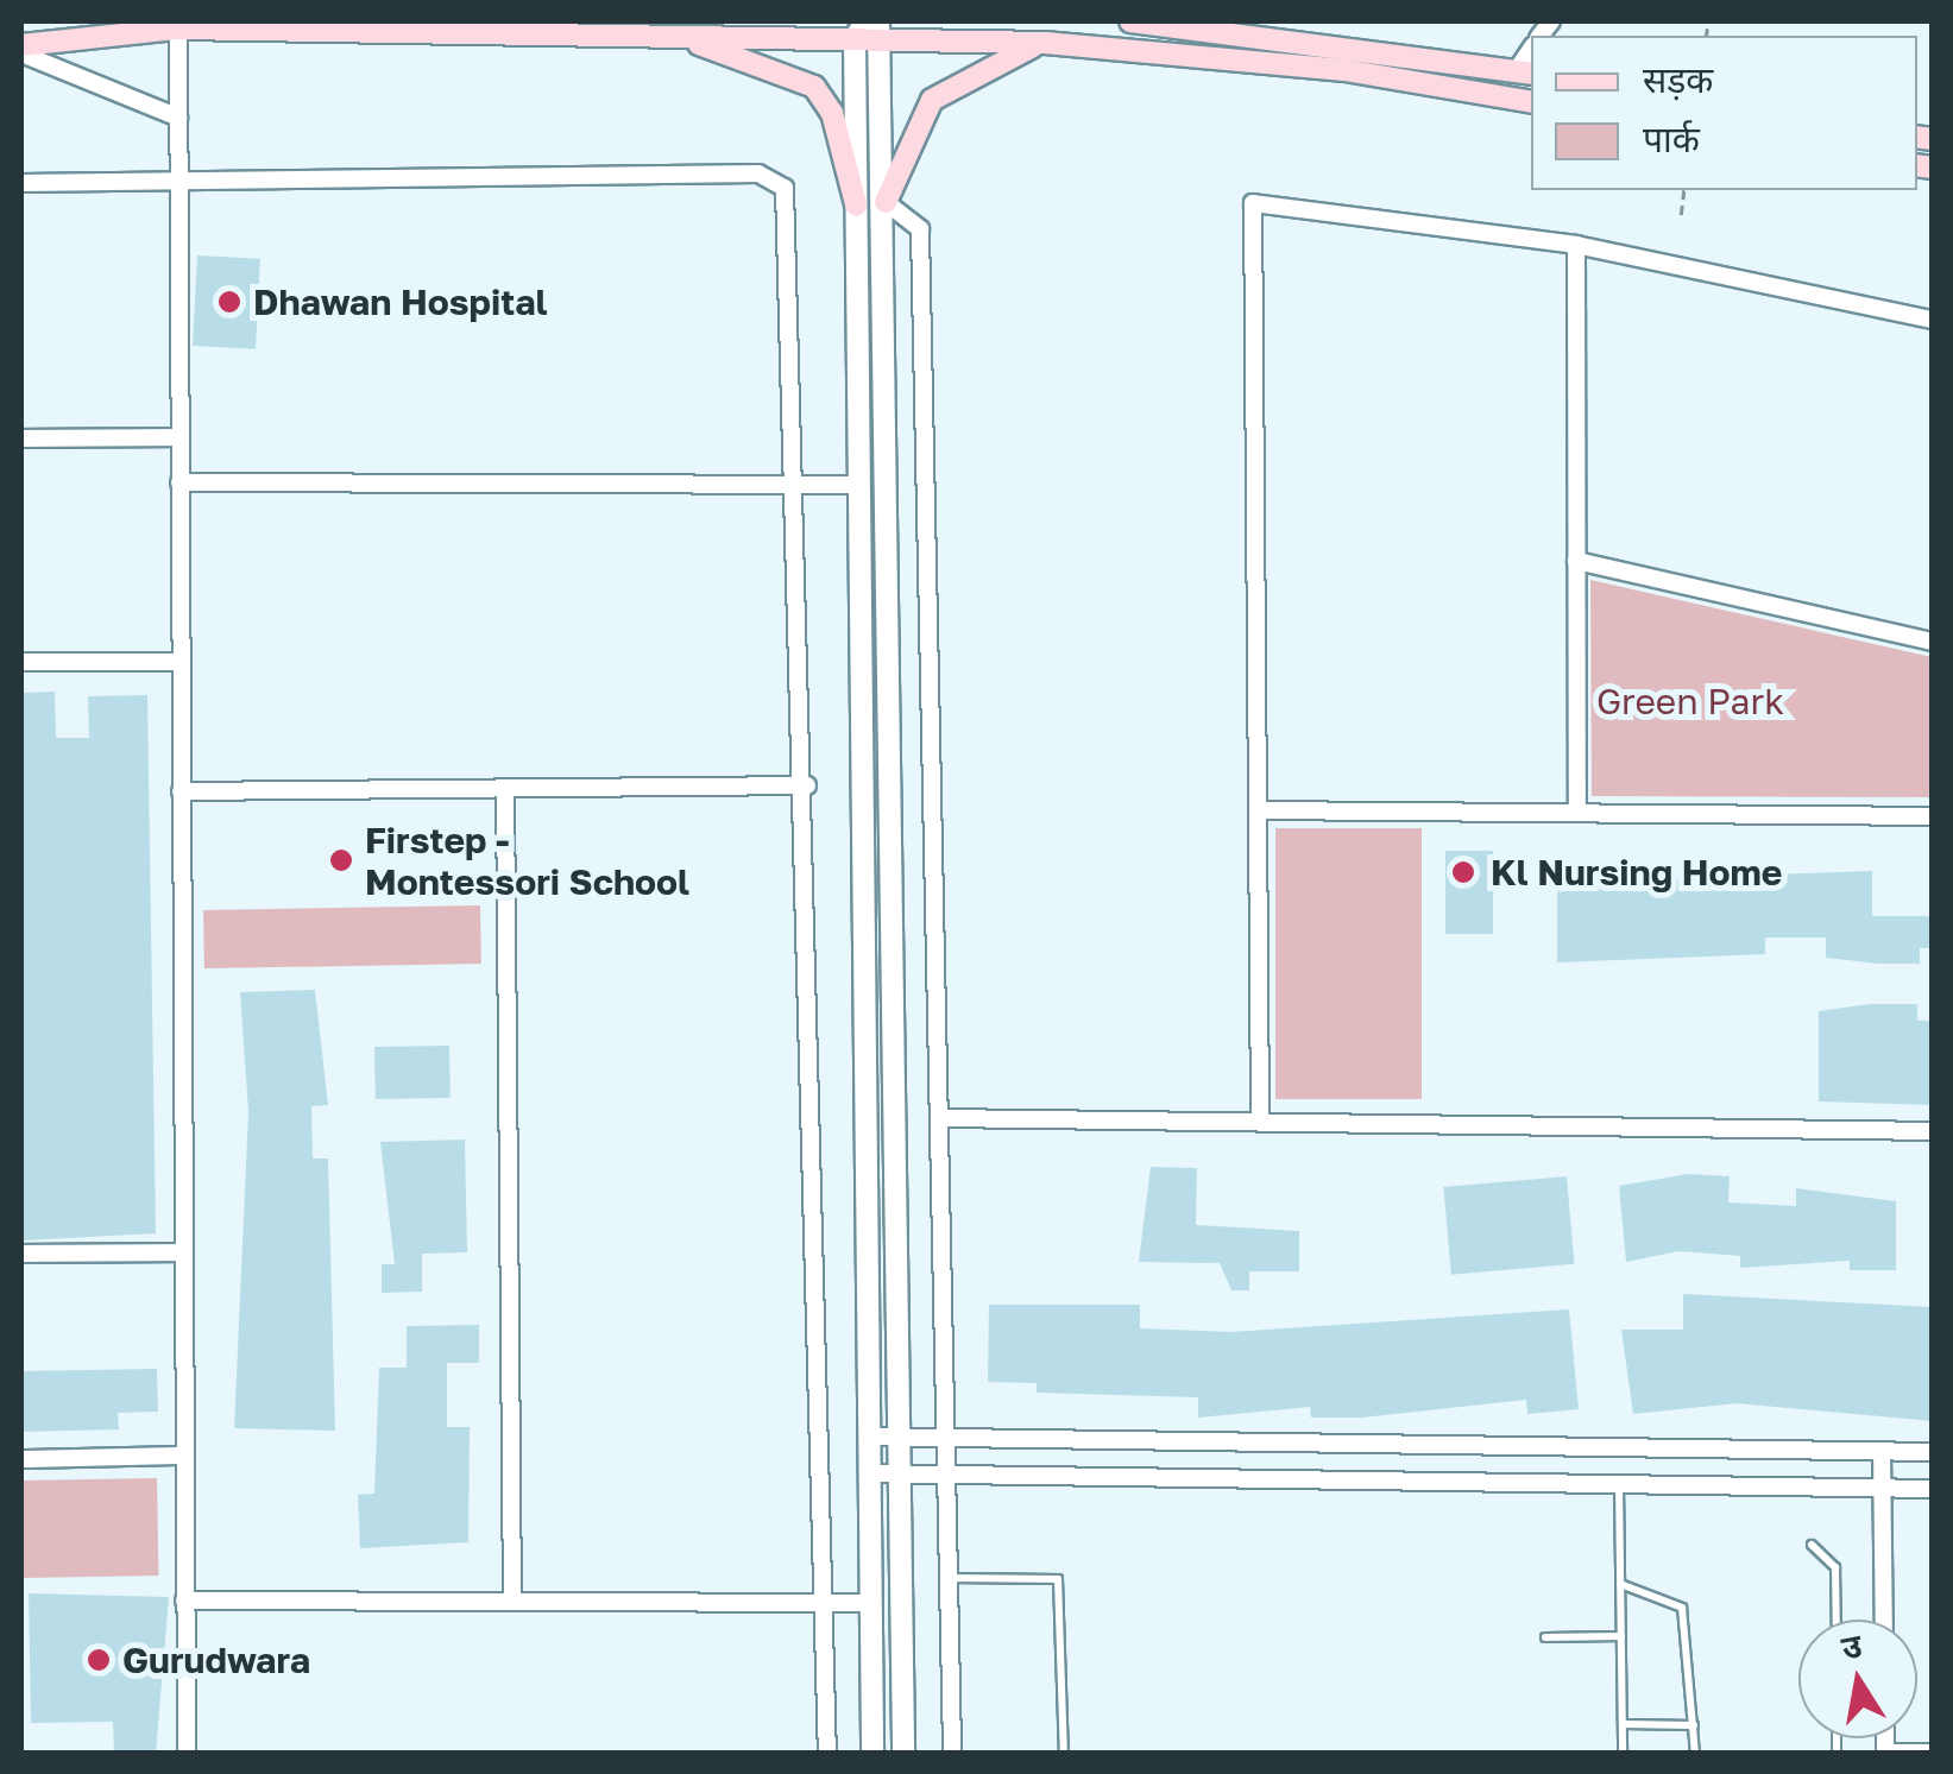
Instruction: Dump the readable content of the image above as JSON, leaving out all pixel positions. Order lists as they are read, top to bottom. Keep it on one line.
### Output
{"parks":["Green Park"],"places":["Dhawan Hospital","Firstep - Montessori School","Kl Nursing Home","Gurudwara"],"legend":["सड़क","पार्क"],"north":"top"}
